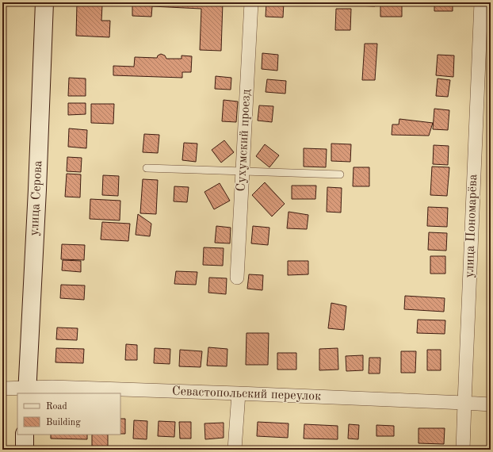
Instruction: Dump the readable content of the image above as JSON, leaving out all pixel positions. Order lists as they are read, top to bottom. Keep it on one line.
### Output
{"streets":{"main road":["улица Серова"],"street":["Сухумский проезд","улица Пономарёва","Севастопольский переулок"]},"crossings":[["улица Серова","Севастопольский переулок"],["улица Пономарёва","Севастопольский переулок"]],"legend":["Road","Building"]}
